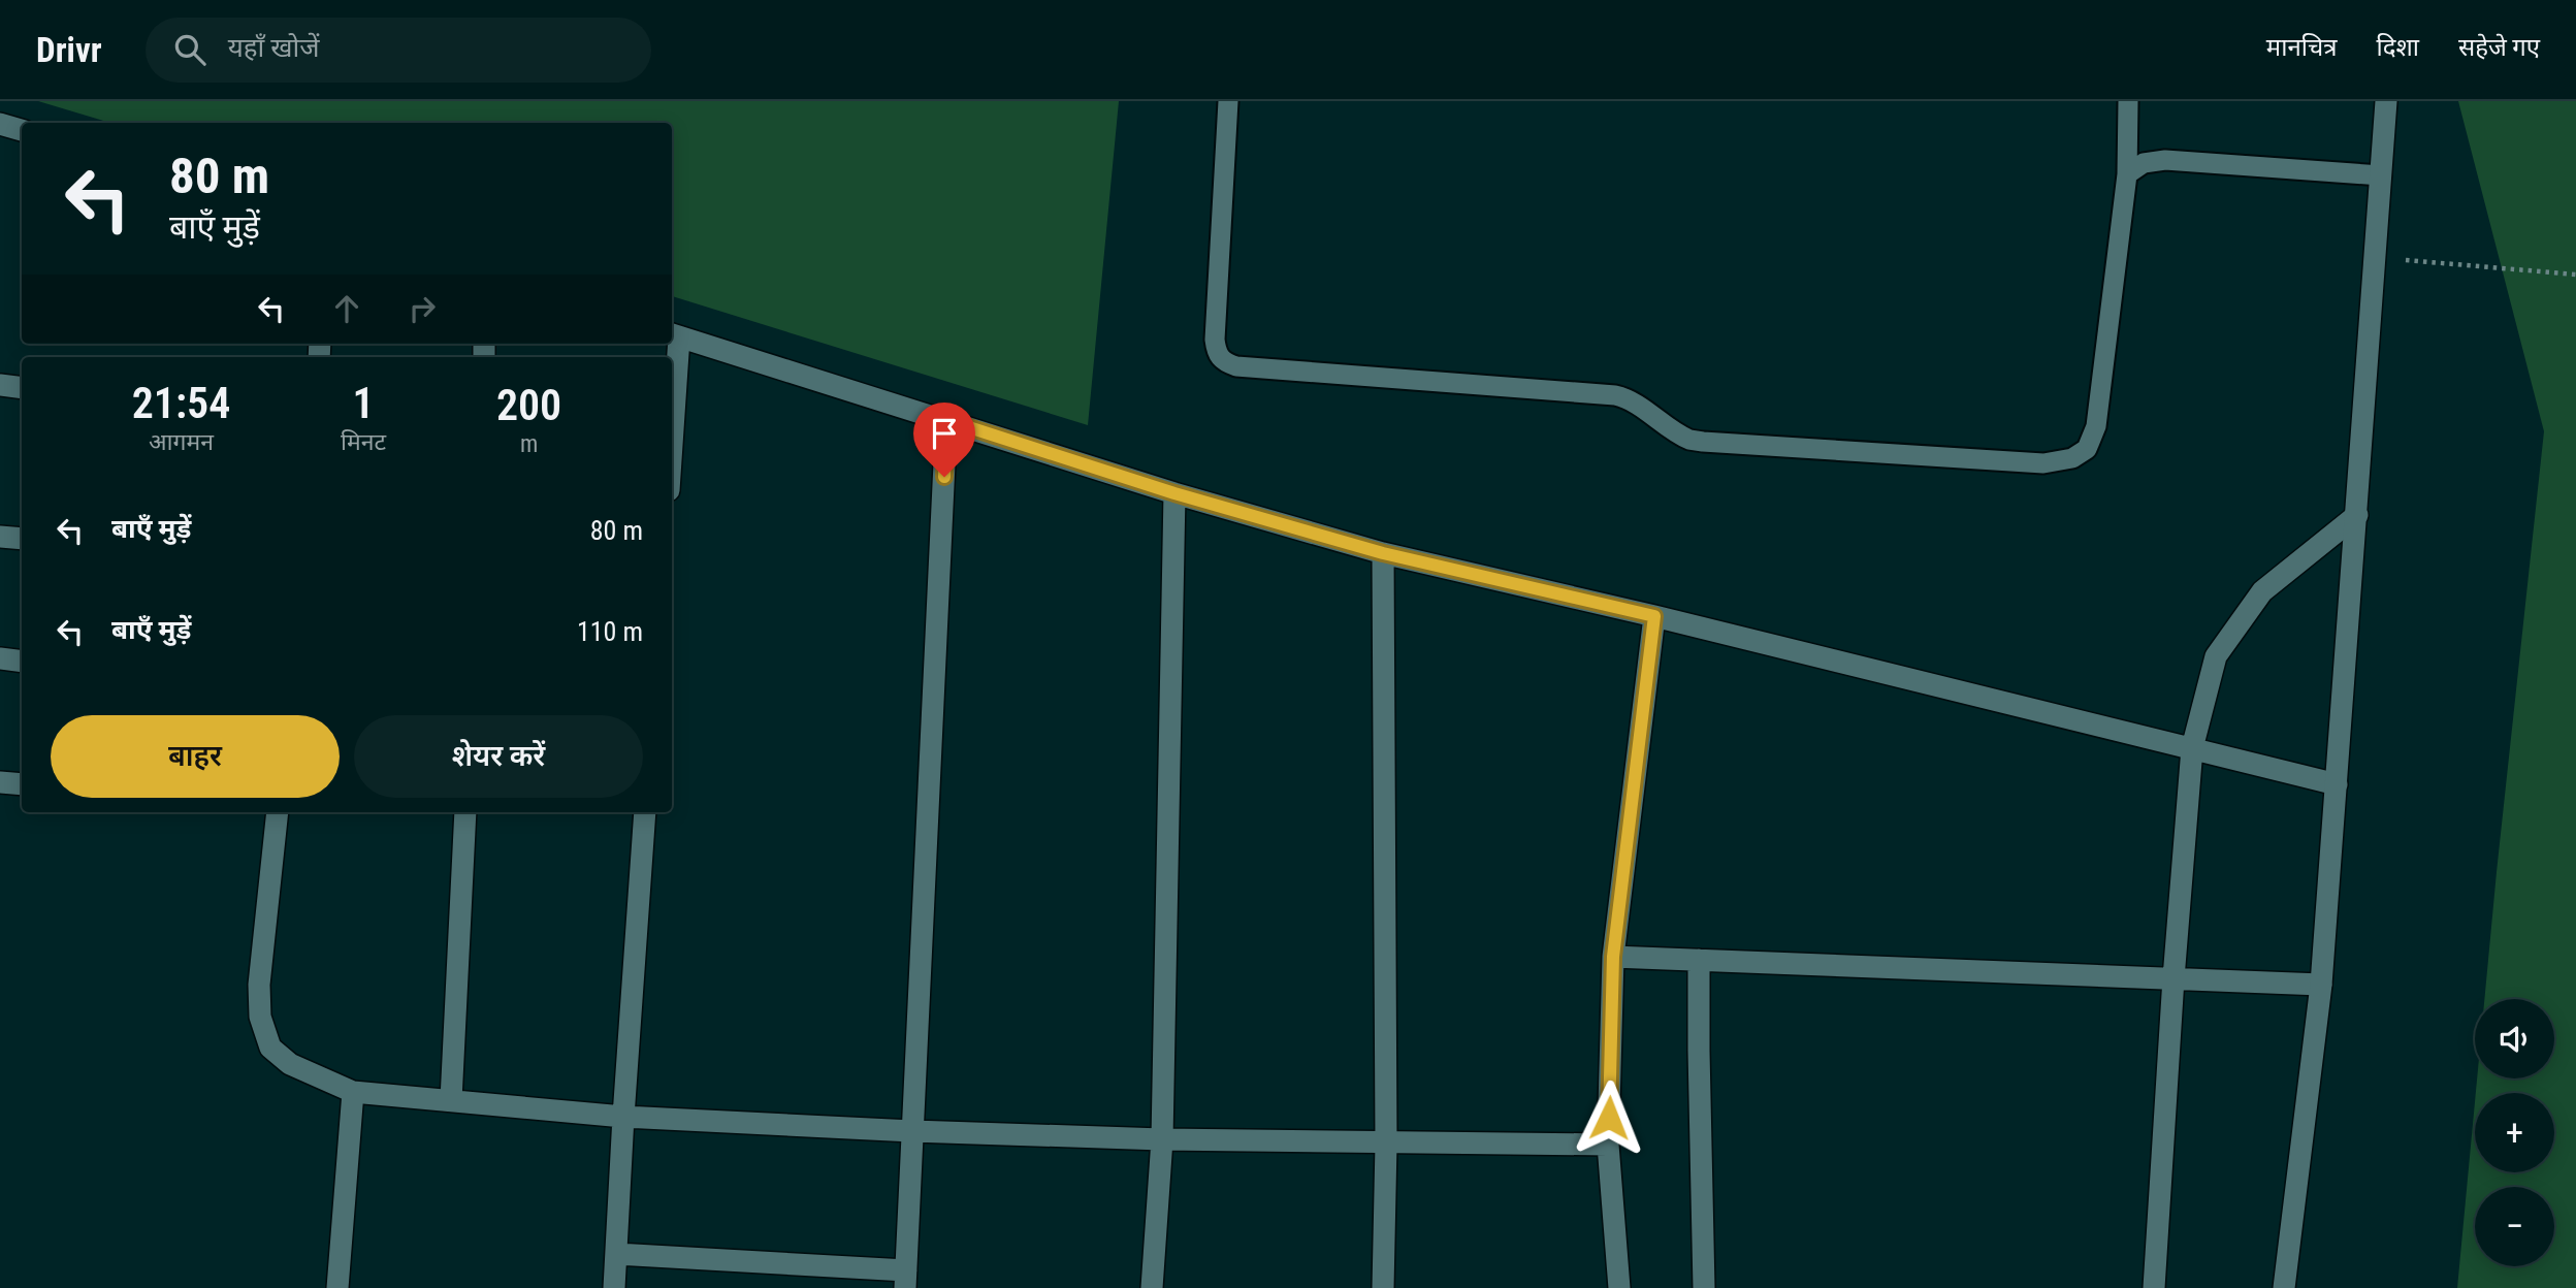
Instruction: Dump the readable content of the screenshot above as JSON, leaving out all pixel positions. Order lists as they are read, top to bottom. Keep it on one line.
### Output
{"page":{"header":"Drivr","search":"यहाँ खोजें","nav":["मानचित्र","दिशा","सहेजे गए"],"turn":["80 m","बाएँ मुड़ें"],"eta":["21:54","आगमन","1","मिनट","200","m"],"list":[{"name":"बाएँ मुड़ें","value":"80 m"},{"name":"बाएँ मुड़ें","value":"110 m"}],"buttons":["बाहर","शेयर करें"],"map_buttons":["+","−"]}}
